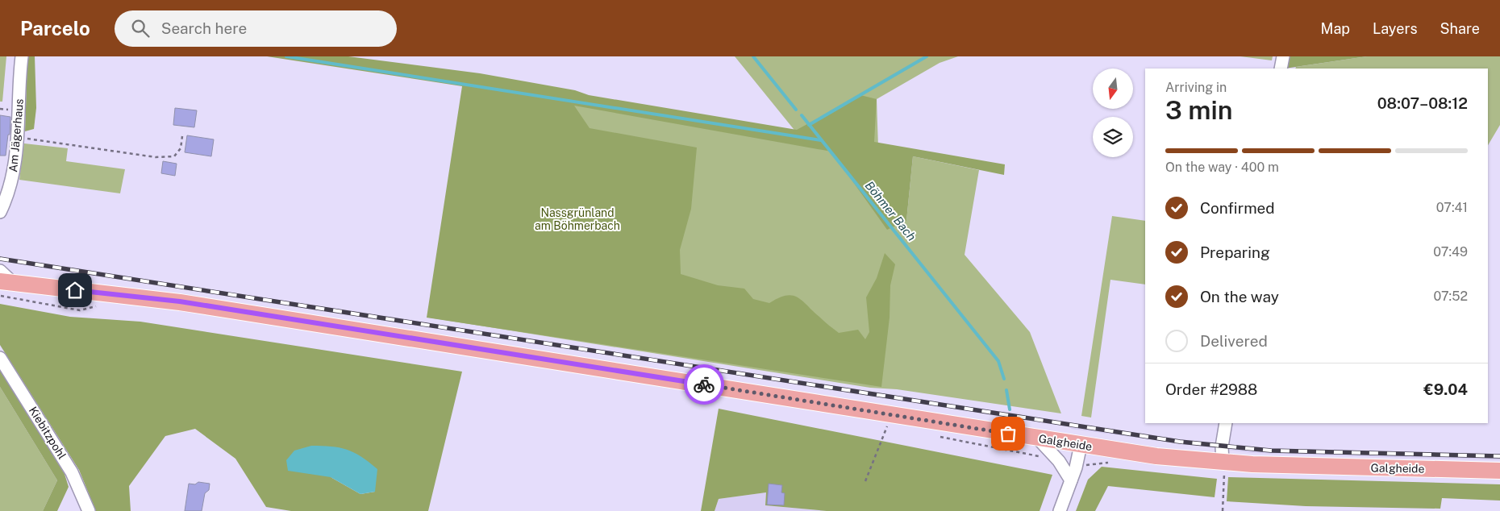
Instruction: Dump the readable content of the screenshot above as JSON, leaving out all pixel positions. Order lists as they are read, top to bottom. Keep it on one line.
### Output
{"streets":{"main road":["Galgheide"],"street":["Am Jägerhaus","Kiebitzpohl"]},"water":["Böhmer Bach"],"parks":["Nassgrünland am Böhmerbach"],"north":"bottom","page":{"header":"Parcelo","search":"Search here","nav":["Map","Layers","Share"],"heading":["3 min","Arriving in","08:07–08:12"],"panel":["Order #2988","€9.04"],"bar":"On the way · 400 m","list":[["Confirmed","07:41"],["Preparing","07:49"],["On the way","07:52"],"Delivered"]}}
